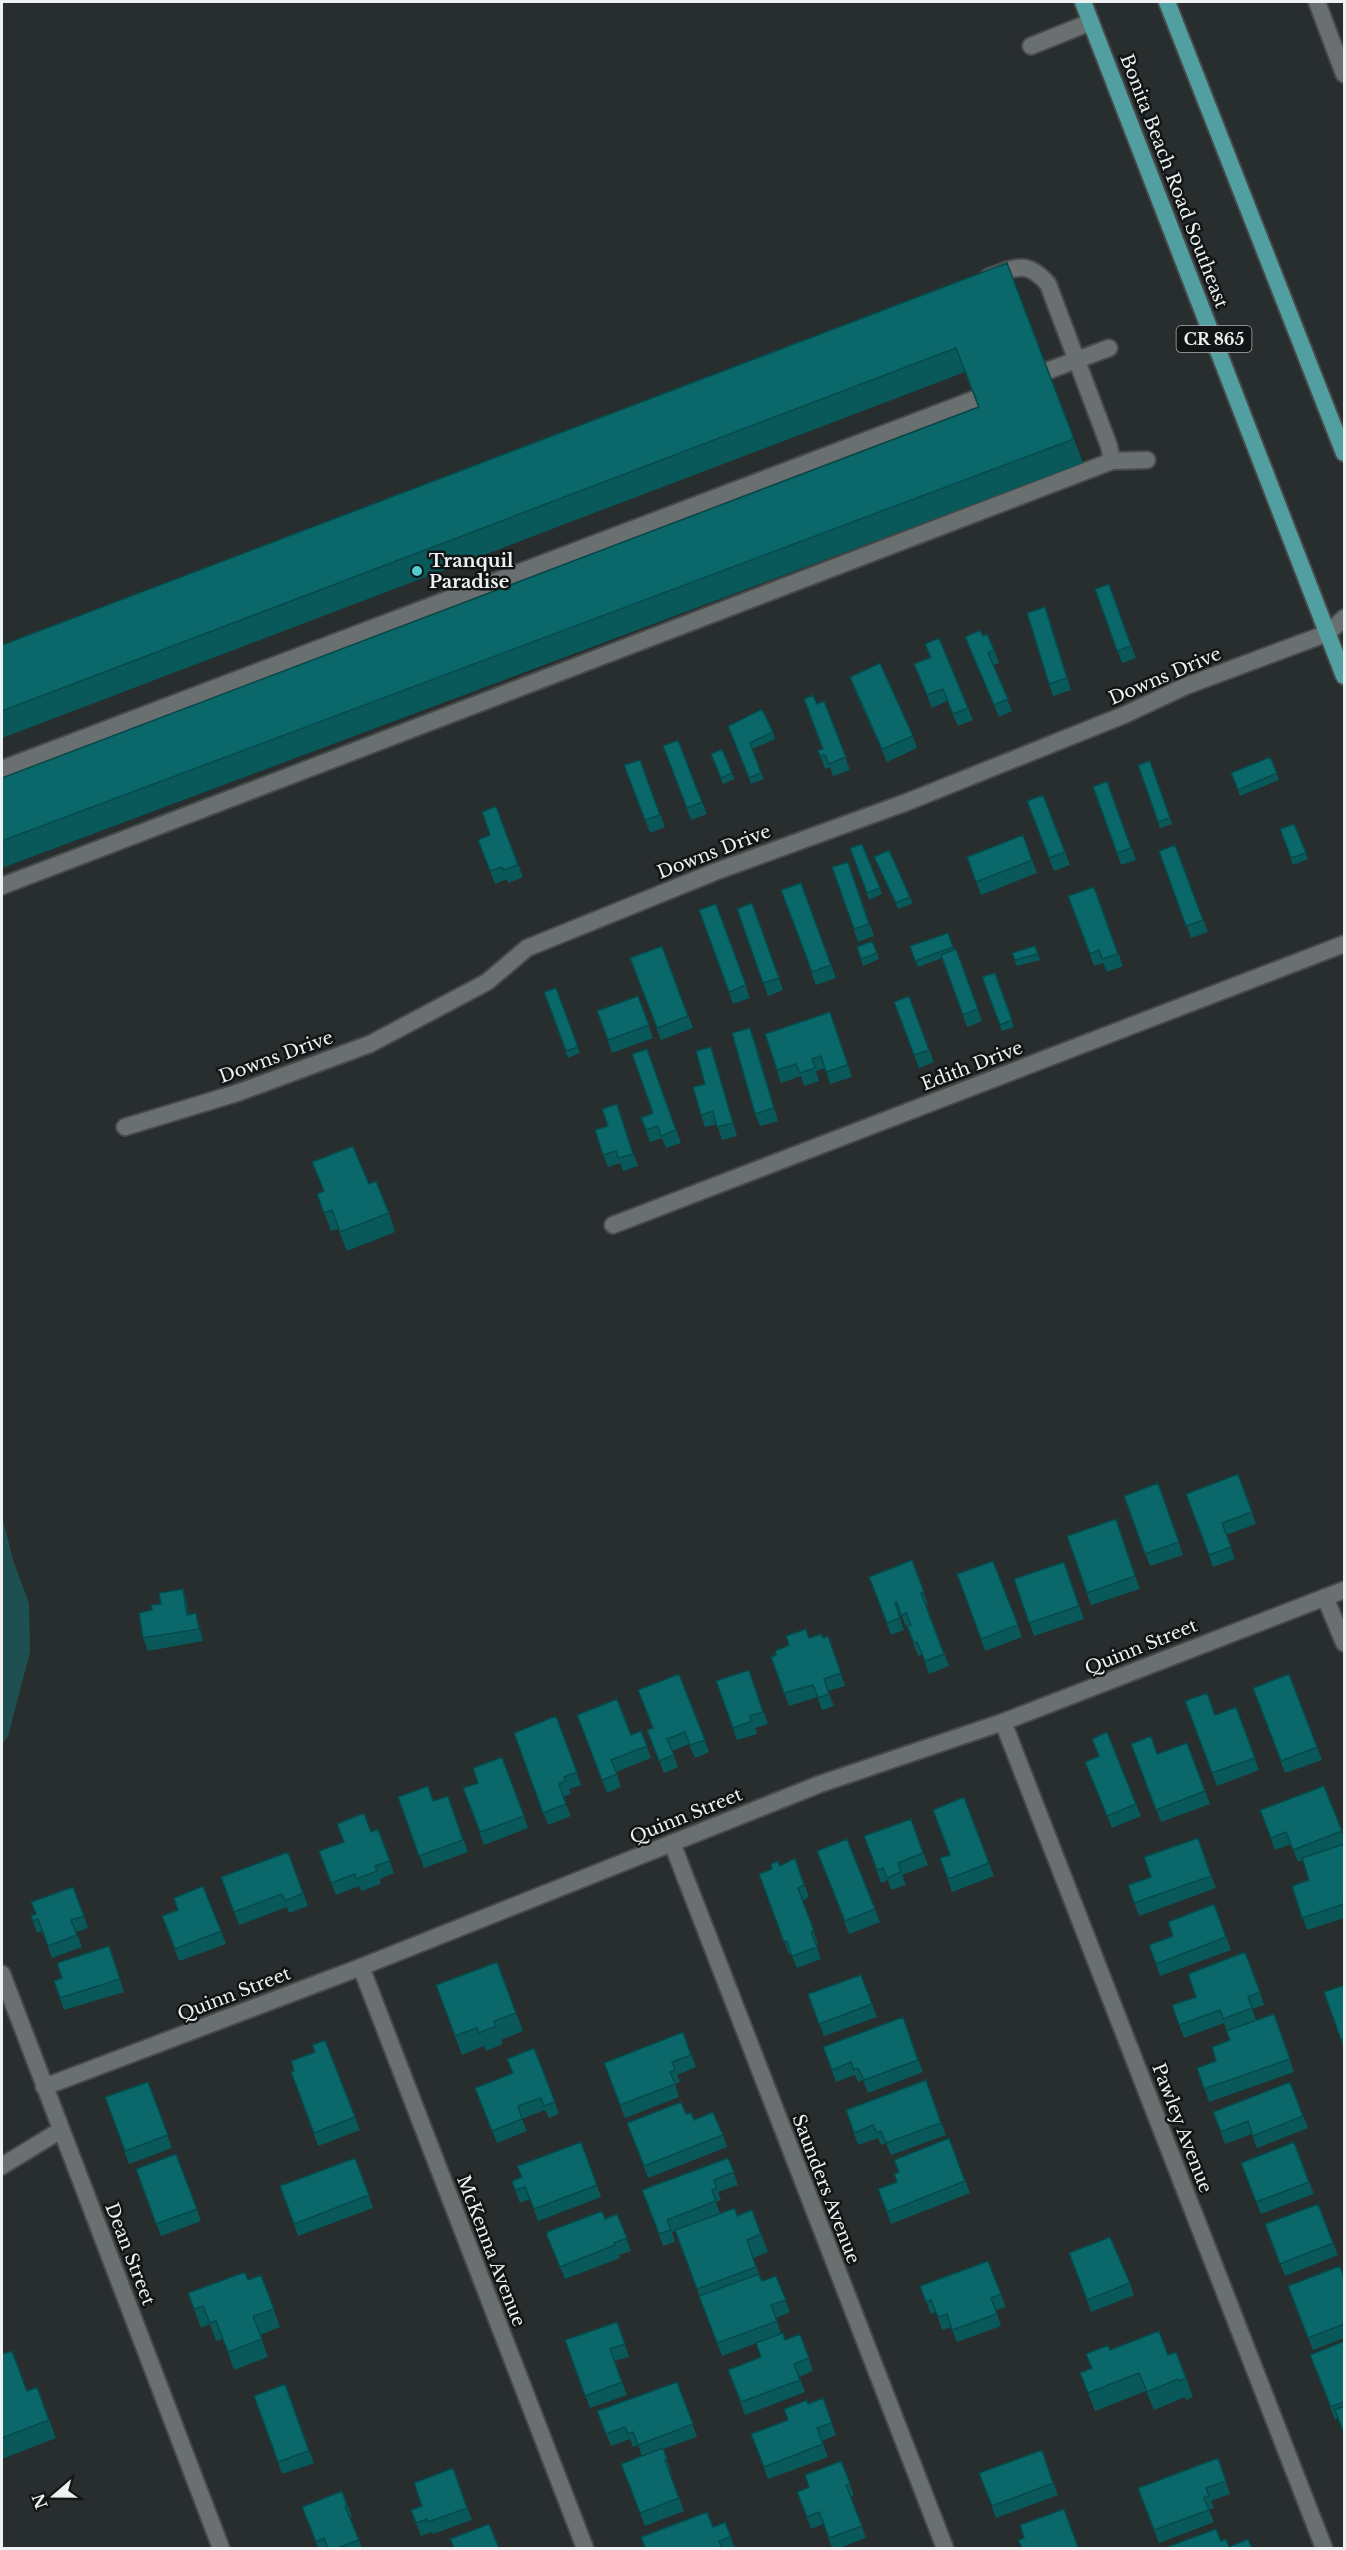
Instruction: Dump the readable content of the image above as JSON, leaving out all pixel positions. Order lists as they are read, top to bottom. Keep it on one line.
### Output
{"streets":{"main road":["Bonita Beach Road Southeast","CR 865"],"street":["Downs Drive","Edith Drive","Quinn Street","Pawley Avenue","Saunders Avenue","McKenna Avenue","Dean Street"]},"crossings":[["Bonita Beach Road Southeast","Downs Drive"],["Quinn Street","Pawley Avenue"],["Quinn Street","Saunders Avenue"],["Quinn Street","McKenna Avenue"],["Quinn Street","Dean Street"]],"places":["Tranquil Paradise"],"north":"left"}
